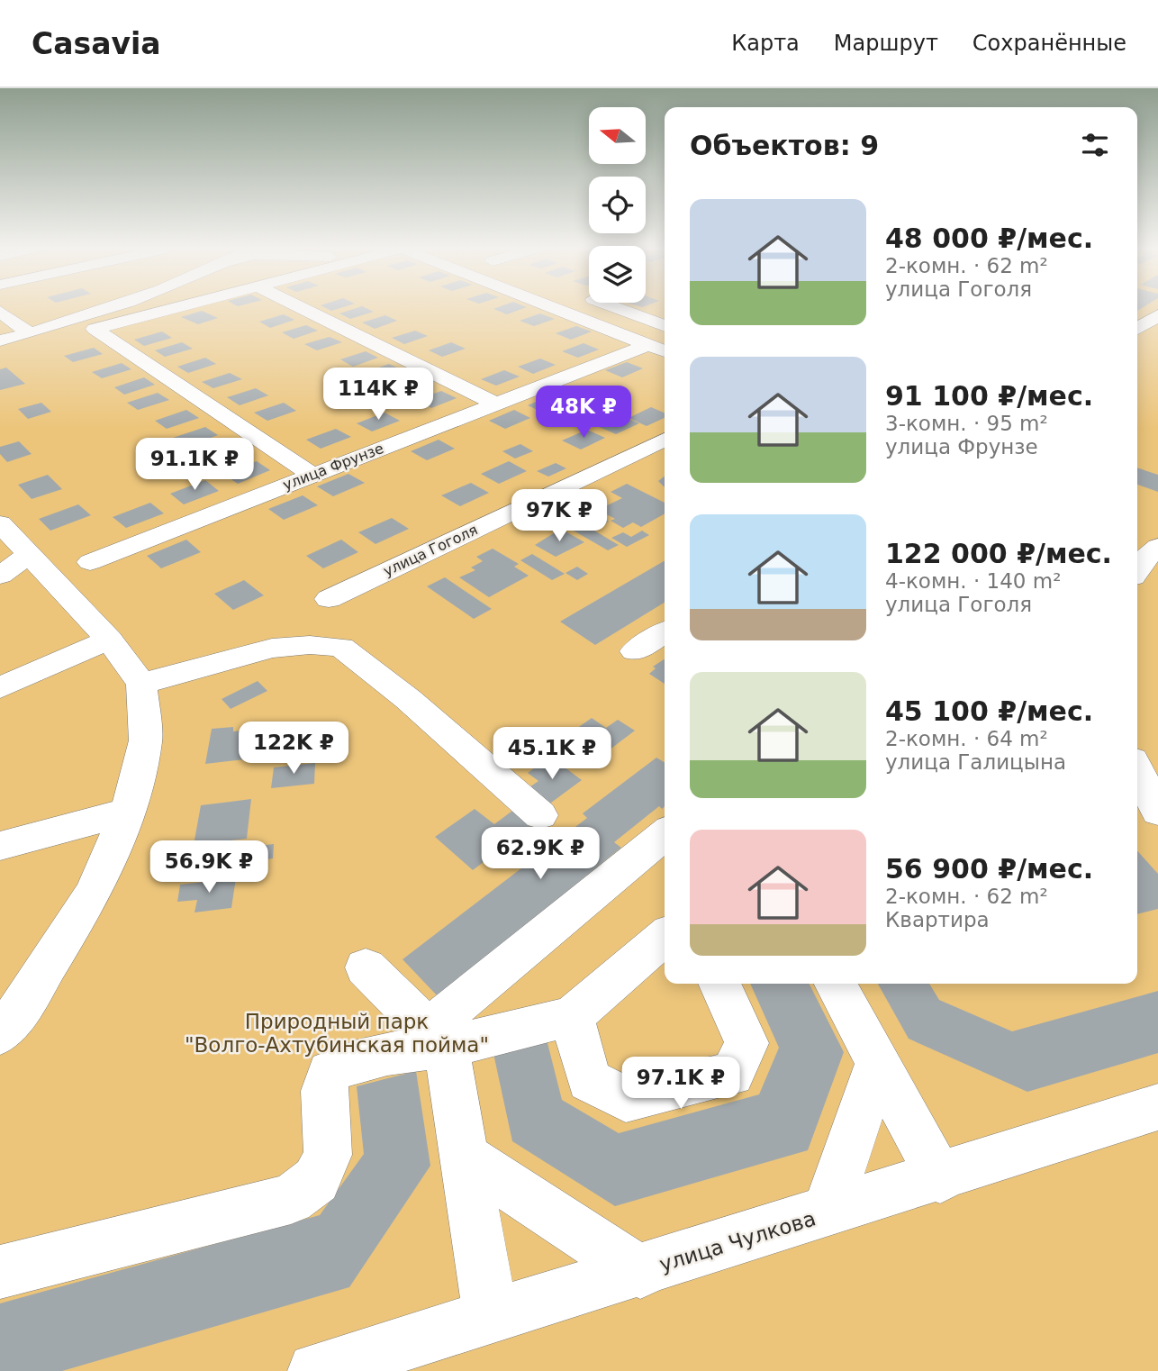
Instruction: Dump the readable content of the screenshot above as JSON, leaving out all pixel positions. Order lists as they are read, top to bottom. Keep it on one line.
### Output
{"streets":{"street":["улица Фрунзе","улица Гоголя","улица Чулкова"]},"parks":["Природный парк \"Волго-Ахтубинская пойма\""],"north":"left","page":{"header":"Casavia","nav":["Карта","Маршрут","Сохранённые"],"heading":"Объектов: 9","list":[{"name":"48 000 ₽/мес.","note":"2-комн. · 62 m² · улица Гоголя"},{"name":"91 100 ₽/мес.","note":"3-комн. · 95 m² · улица Фрунзе"},{"name":"122 000 ₽/мес.","note":"4-комн. · 140 m² · улица Гоголя"},{"name":"45 100 ₽/мес.","note":"2-комн. · 64 m² · улица Галицына"},{"name":"56 900 ₽/мес.","note":"2-комн. · 62 m² · Квартира"}],"price":["114K ₽","48K ₽","91.1K ₽","97K ₽","122K ₽","45.1K ₽","62.9K ₽","56.9K ₽","97.1K ₽"]}}
